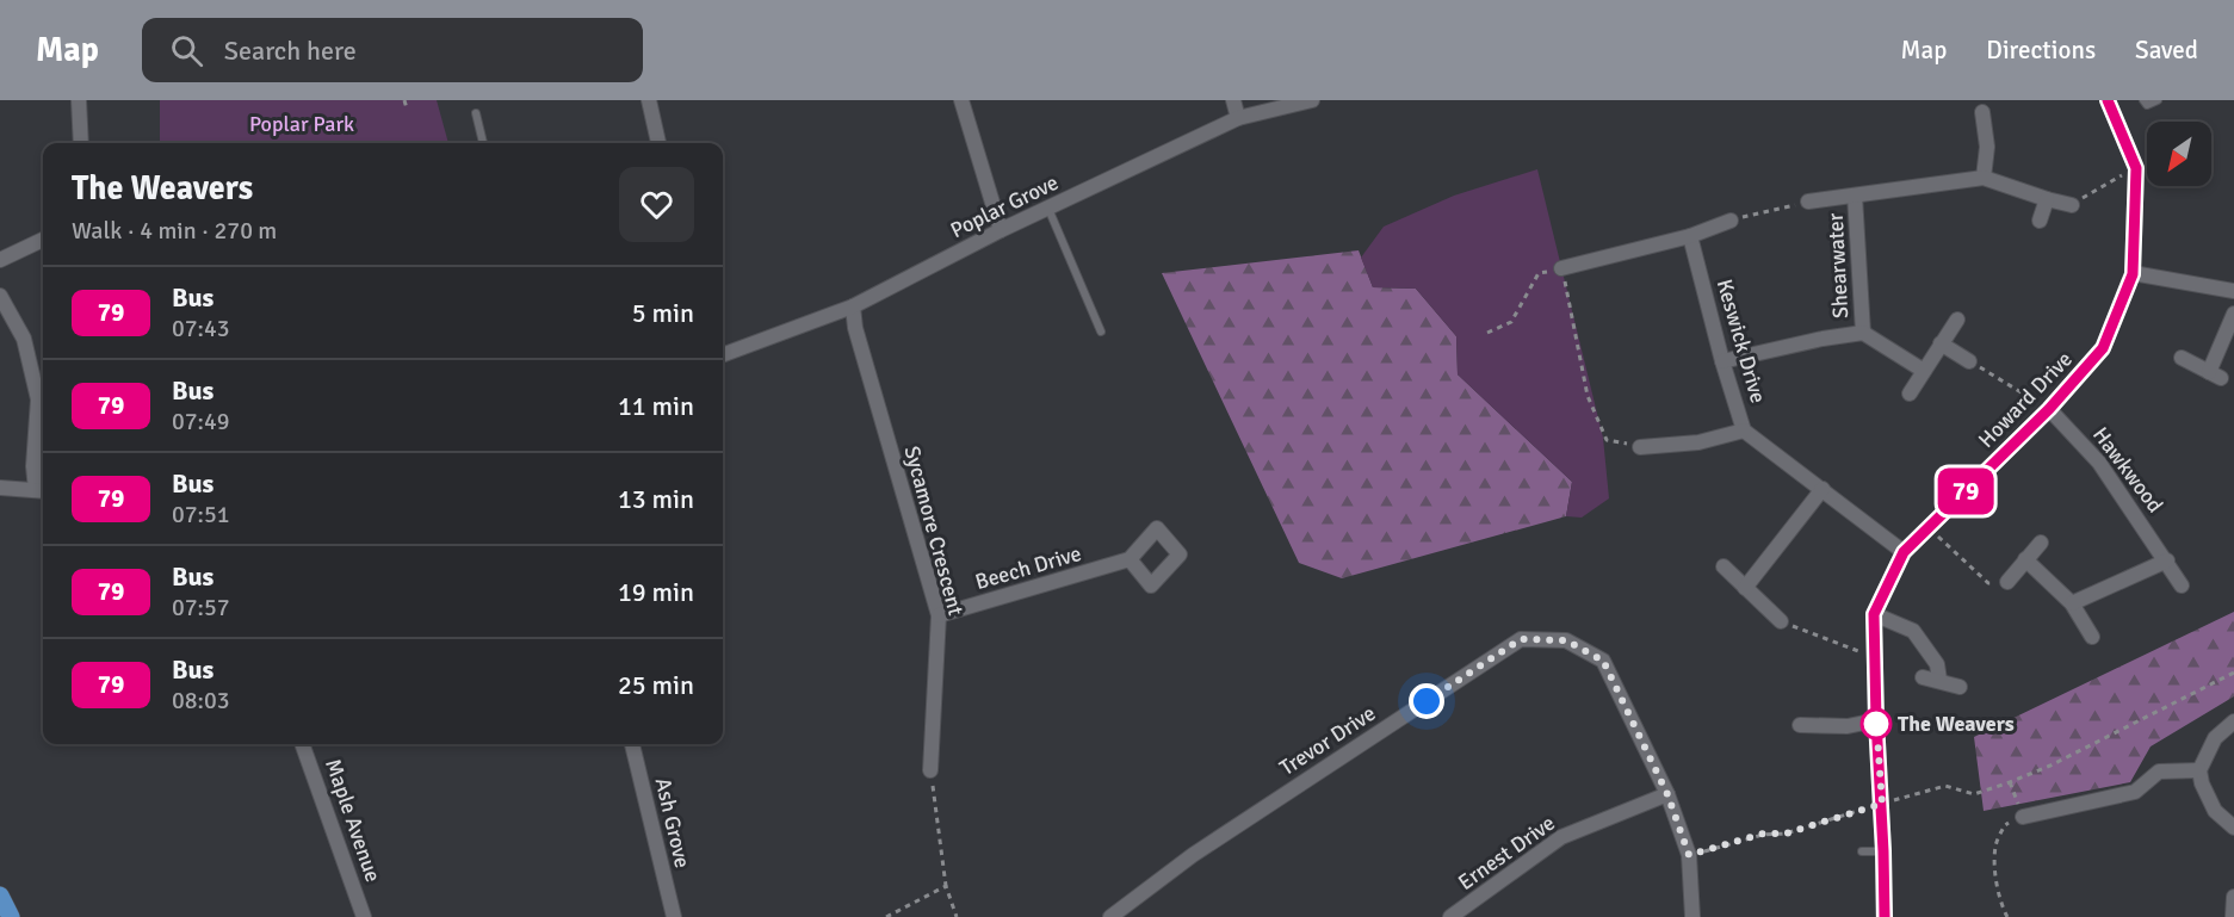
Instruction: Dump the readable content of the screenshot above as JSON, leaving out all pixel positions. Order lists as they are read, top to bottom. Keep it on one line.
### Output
{"streets":{"street":["Poplar Grove","Shearwater","Keswick Drive","Howard Drive","Hawkwood","Sycamore Crescent","Beech Drive","Trevor Drive","Maple Avenue","Ash Grove","Ernest Drive"]},"crossings":[["Poplar Grove","Sycamore Crescent"],["Shearwater","Keswick Drive"],["Keswick Drive","Howard Drive"],["Howard Drive","Hawkwood"],["Sycamore Crescent","Beech Drive"],["Trevor Drive","Ernest Drive"]],"parks":["Poplar Park"],"places":["The Weavers"],"lines":["bus line 79"],"north":"bottom left","page":{"header":"Map","search":"Search here","nav":["Map","Directions","Saved"],"on_map":"79","heading":["The Weavers","Walk · 4 min · 270 m"],"list":[{"mark":"79","name":"Bus","note":"07:43","value":"5 min"},{"mark":"79","name":"Bus","note":"07:49","value":"11 min"},{"mark":"79","name":"Bus","note":"07:51","value":"13 min"},{"mark":"79","name":"Bus","note":"07:57","value":"19 min"},{"mark":"79","name":"Bus","note":"08:03","value":"25 min"}]}}
